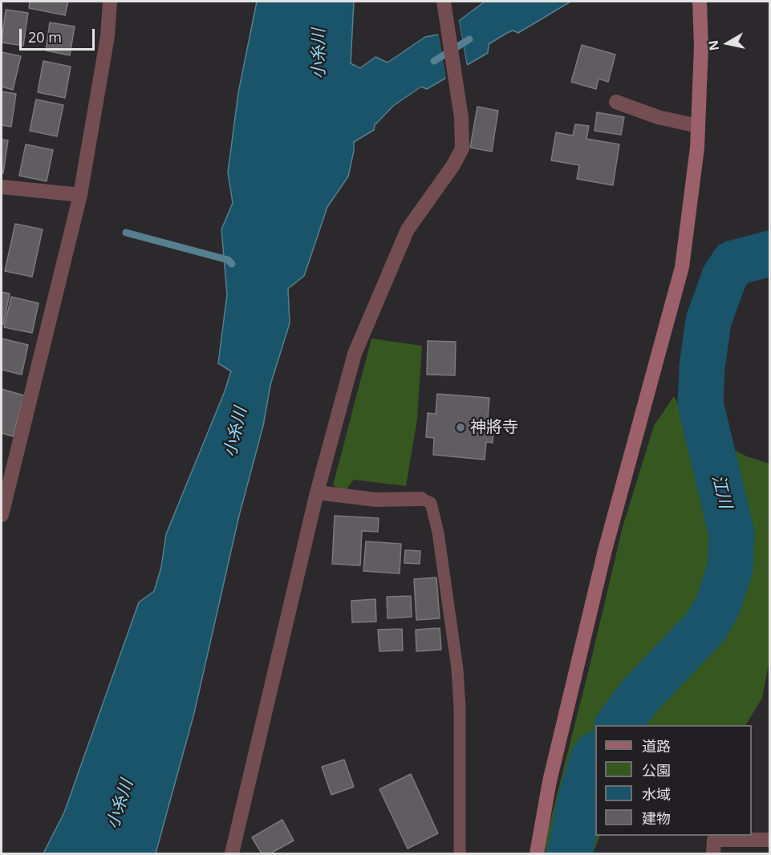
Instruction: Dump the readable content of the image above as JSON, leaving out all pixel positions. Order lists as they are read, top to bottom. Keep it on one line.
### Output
{"water":["小糸川","江川"],"places":["神將寺"],"legend":["道路","公園","水域","建物"],"scale_bar":"20 m","north":"left"}
